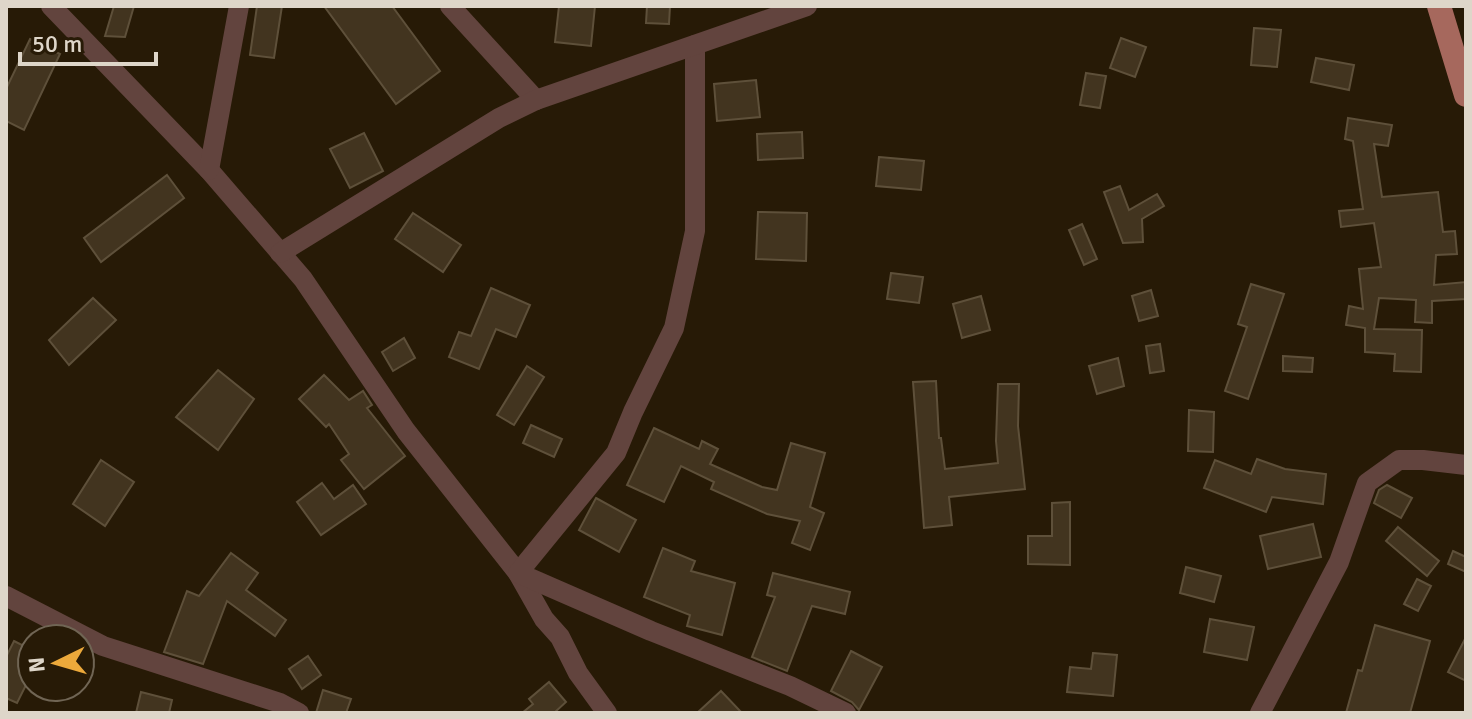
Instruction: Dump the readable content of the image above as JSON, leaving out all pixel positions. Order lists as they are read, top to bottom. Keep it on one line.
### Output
{"scale_bar":"50 m","north":"left"}
